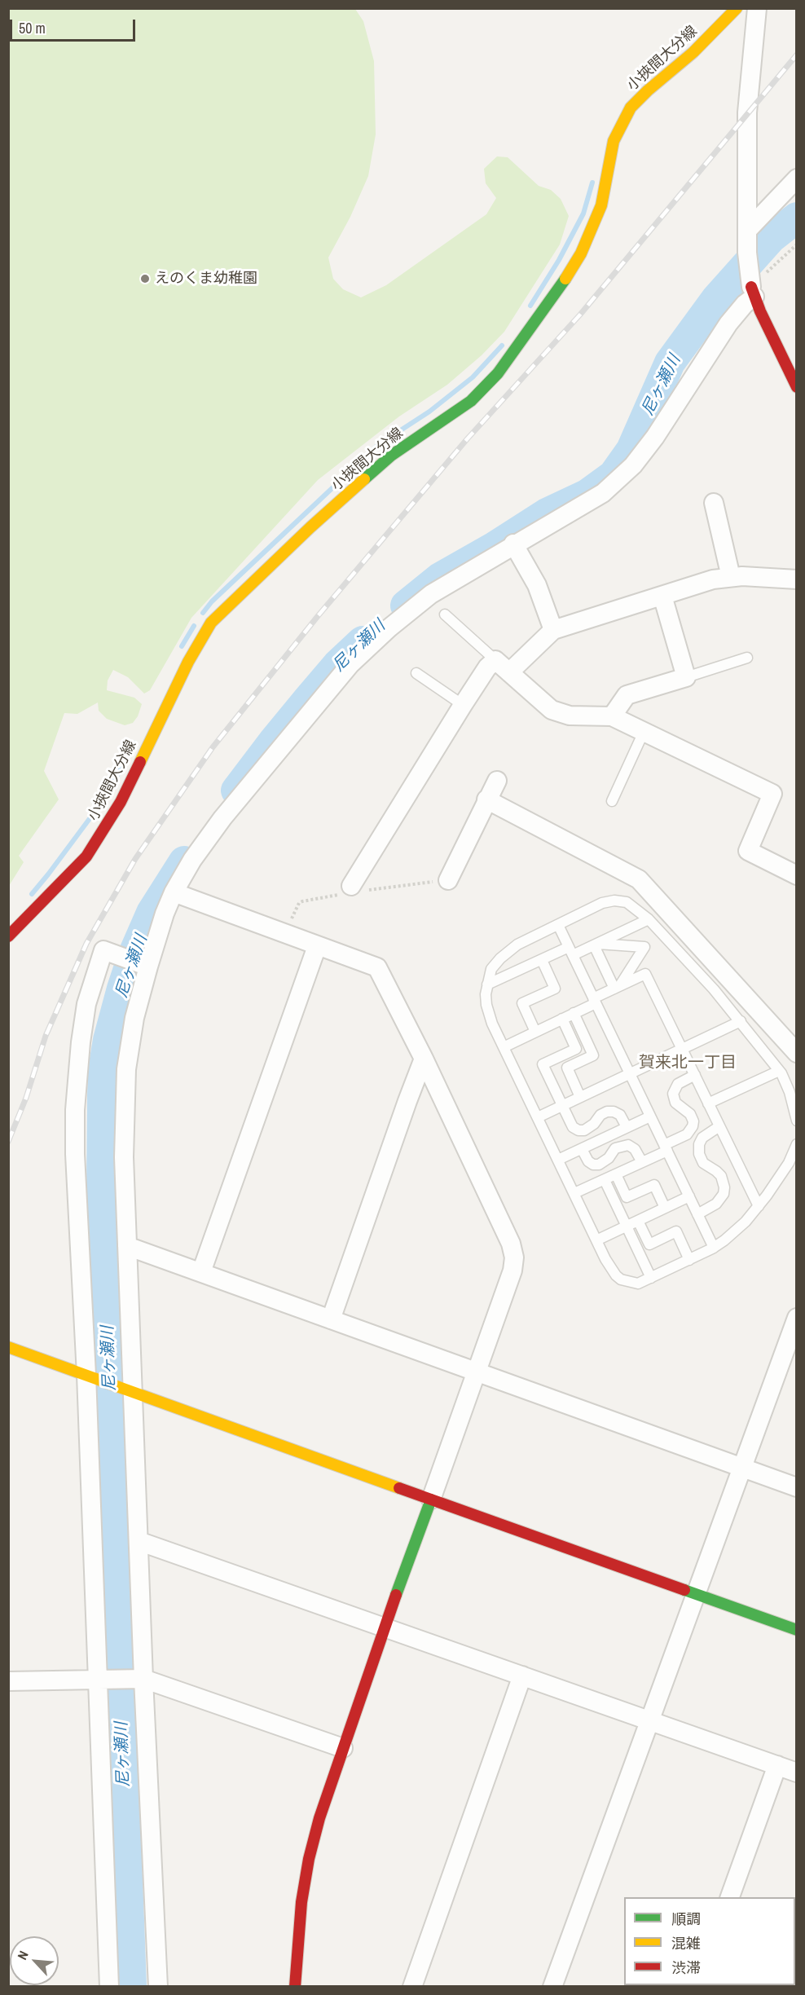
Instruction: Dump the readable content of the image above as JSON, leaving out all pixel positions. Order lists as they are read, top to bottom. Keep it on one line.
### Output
{"streets":{"street":["小挾間大分線"]},"districts":["賀来北一丁目"],"water":["尼ヶ瀬川"],"places":["えのくま幼稚園"],"legend":["順調","混雑","渋滞"],"scale_bar":"50 m","north":"top left"}
